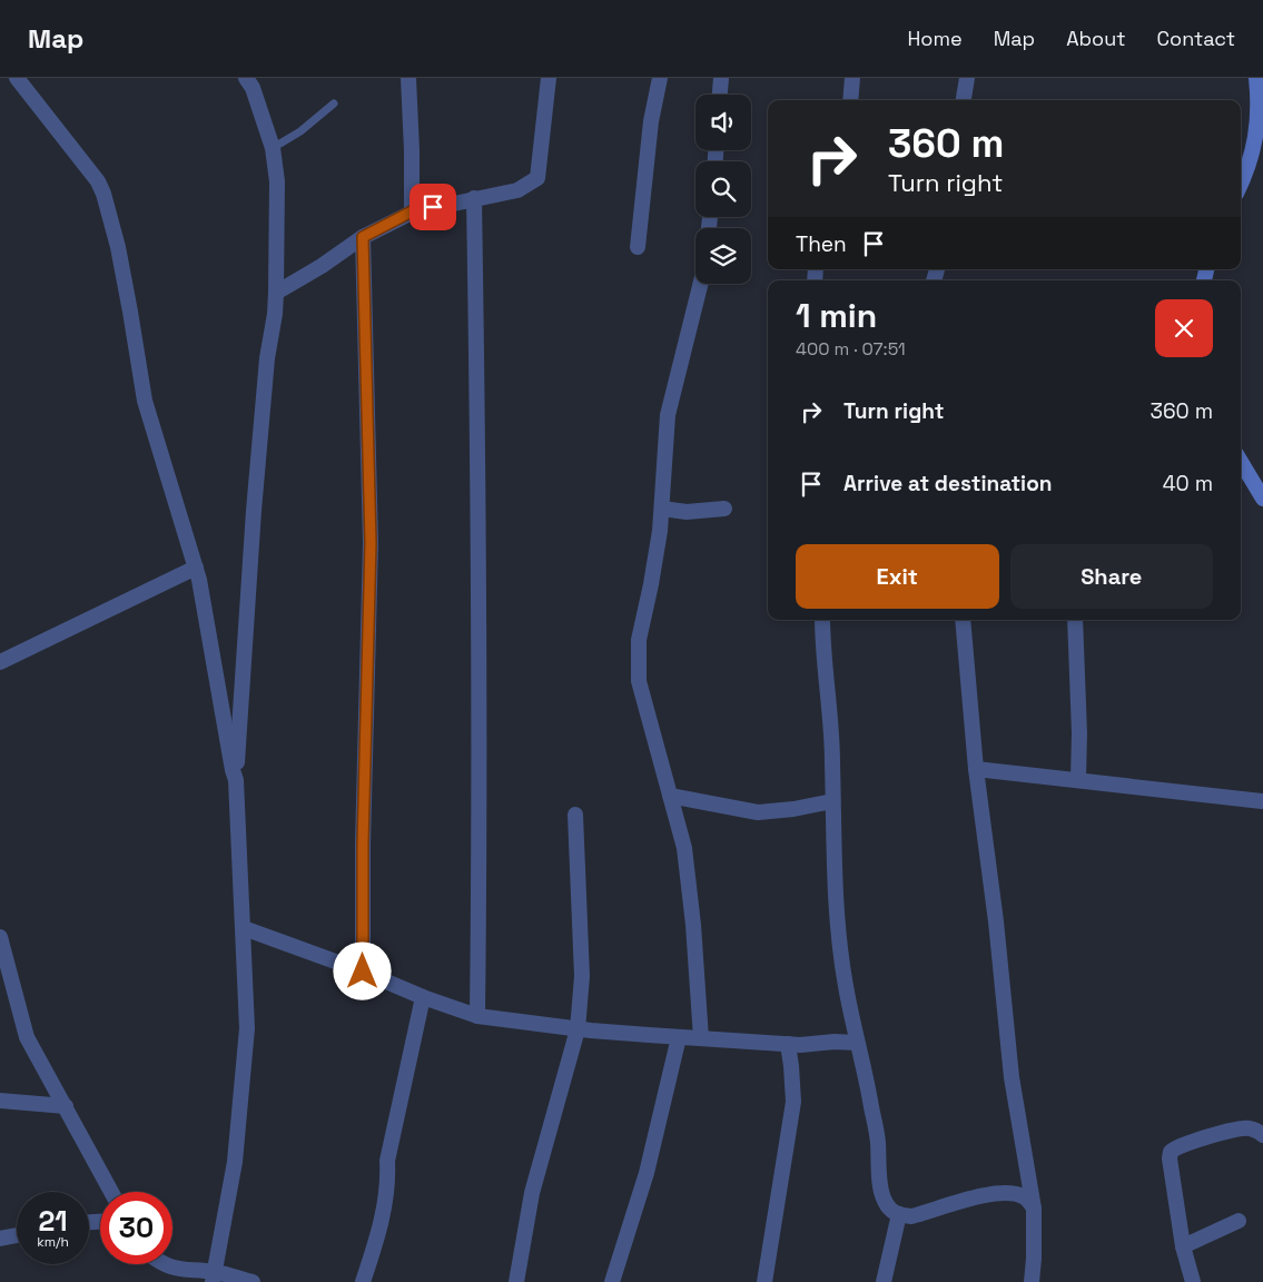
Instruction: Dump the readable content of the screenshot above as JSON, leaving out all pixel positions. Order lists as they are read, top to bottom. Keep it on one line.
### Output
{"page":{"header":"Map","nav":["Home","Map","About","Contact"],"turn":["360 m","Turn right"],"then":"Then","heading":["1 min","400 m · 07:51"],"list":[{"name":"Turn right","value":"360 m"},{"name":"Arrive at destination","value":"40 m"}],"buttons":["Exit","Share"],"speed":"21 km/h","limit":"30"}}
